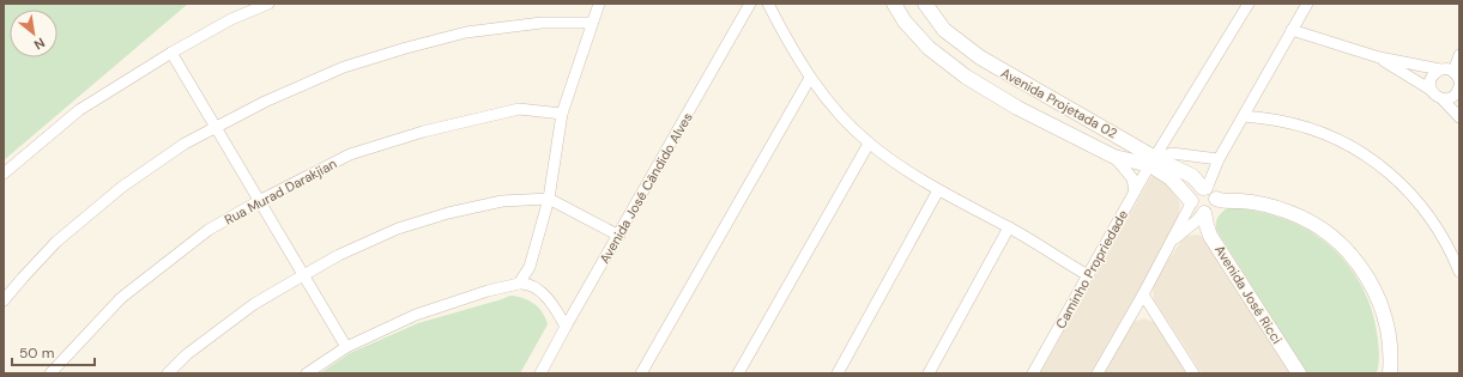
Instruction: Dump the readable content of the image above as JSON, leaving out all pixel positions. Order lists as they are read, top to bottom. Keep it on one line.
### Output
{"streets":{"street":["Avenida Projetada 02","Avenida José Cândido Alves","Rua Murad Darakjian","Caminho Propriedade","Avenida José Ricci"]},"crossings":[["Avenida Projetada 02","Caminho Propriedade"],["Avenida Projetada 02","Avenida José Ricci"]],"scale_bar":"50 m","north":"bottom right"}
